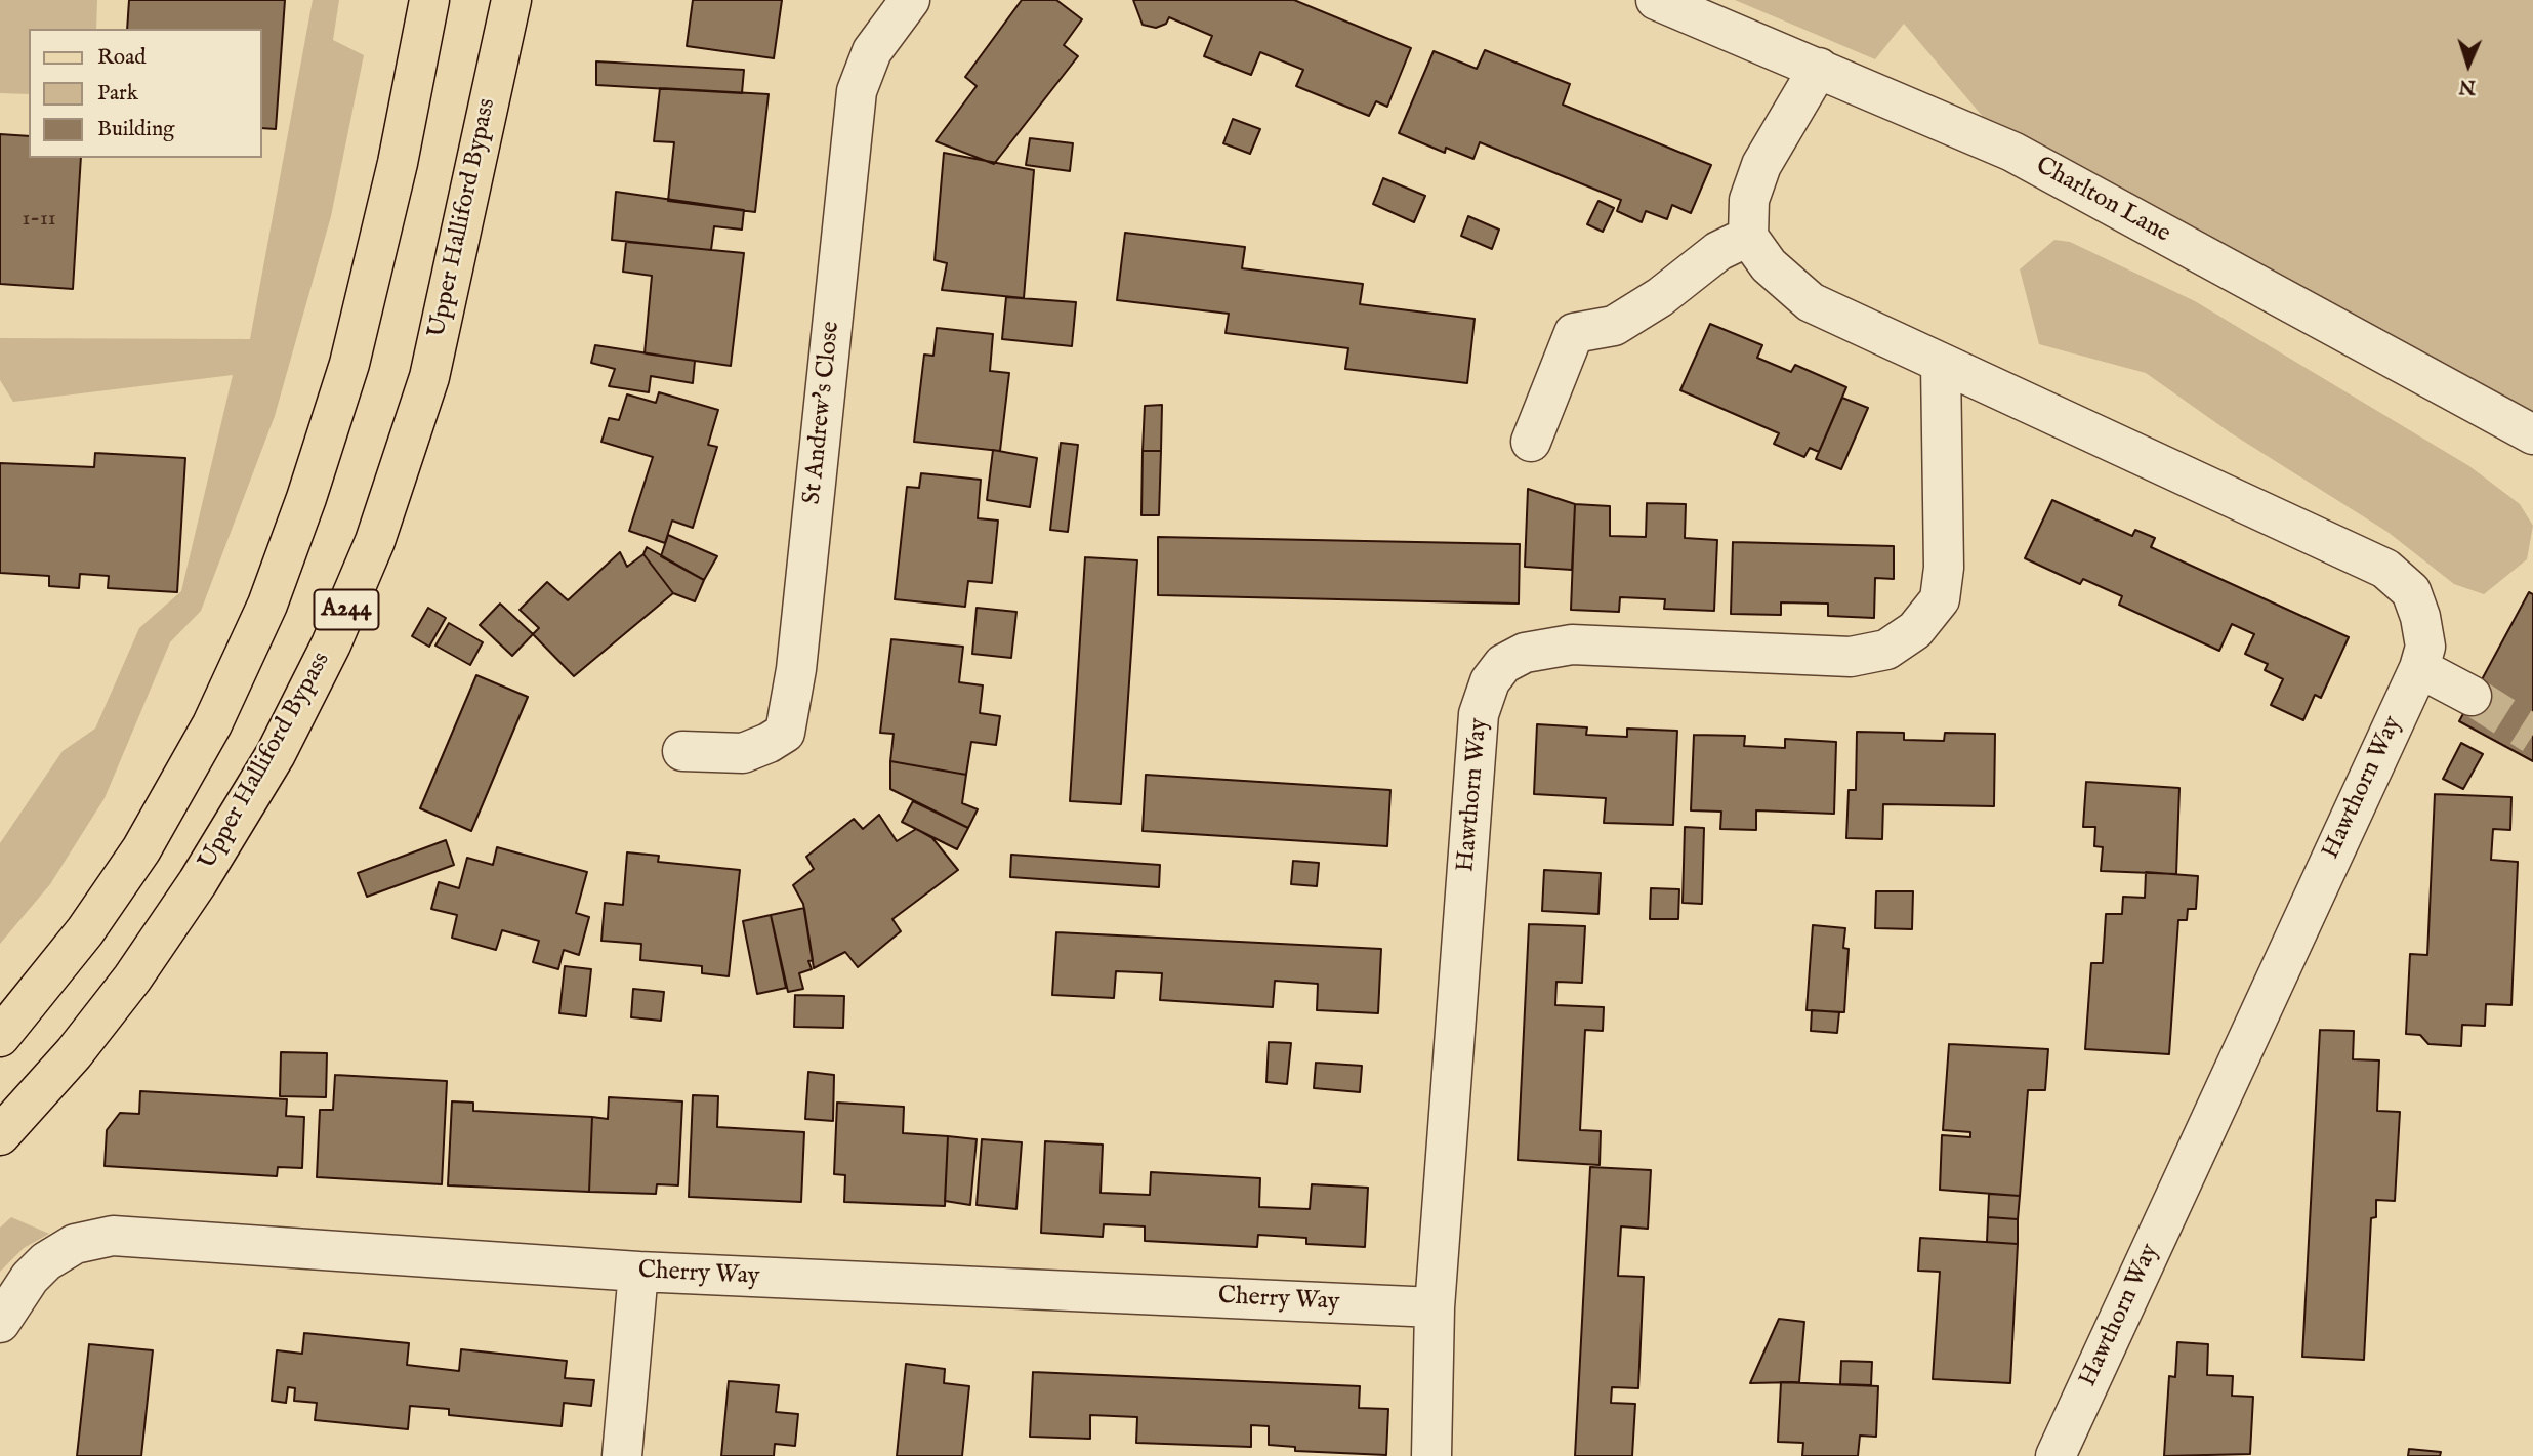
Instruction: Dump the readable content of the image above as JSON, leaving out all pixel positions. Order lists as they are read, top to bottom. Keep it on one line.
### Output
{"streets":{"main road":["Upper Halliford Bypass","A244"],"street":["Charlton Lane","St Andrew's Close","Hawthorn Way","Cherry Way"]},"crossings":[["Hawthorn Way","Cherry Way"]],"house_numbers":["1-11"],"legend":["Road","Park","Building"],"north":"bottom"}
